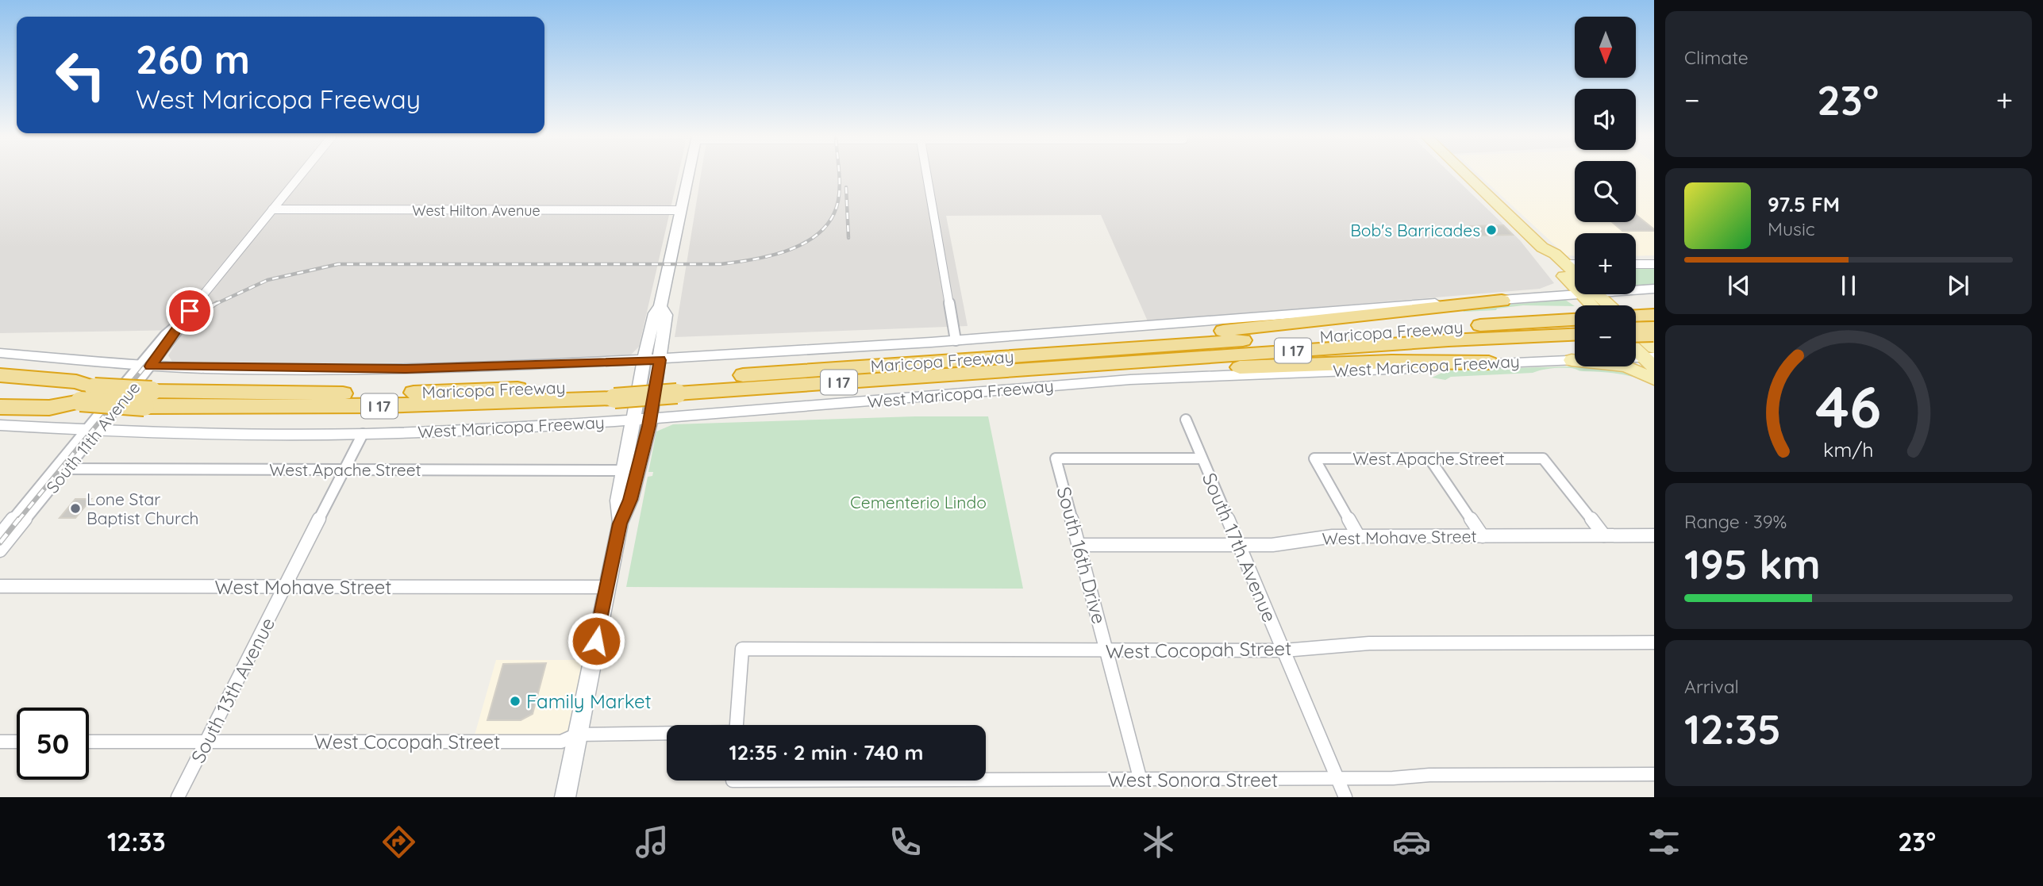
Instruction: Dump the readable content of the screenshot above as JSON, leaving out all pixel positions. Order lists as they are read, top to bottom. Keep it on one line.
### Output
{"streets":{"highway":["Maricopa Freeway","I 17"],"main road":["West Maricopa Freeway"],"street":["West Hilton Avenue","South 11th Avenue","West Apache Street","West Mohave Street","South 17th Avenue","South 16th Drive","West Cocopah Street","South 13th Avenue","West Sonora Street"]},"crossings":[["West Hilton Avenue","South 11th Avenue"],["West Maricopa Freeway","South 11th Avenue"],["West Maricopa Freeway","South 13th Avenue"],["South 11th Avenue","West Apache Street"],["West Apache Street","West Mohave Street"],["West Apache Street","South 13th Avenue"],["West Mohave Street","South 17th Avenue"],["West Mohave Street","South 16th Drive"],["West Mohave Street","South 13th Avenue"],["South 17th Avenue","South 16th Drive"],["South 17th Avenue","West Cocopah Street"],["South 17th Avenue","West Sonora Street"],["South 16th Drive","West Cocopah Street"],["South 16th Drive","West Sonora Street"],["West Cocopah Street","South 13th Avenue"]],"parks":["Cementerio Lindo"],"places":["Bob's Barricades","Lone Star Baptist Church","Family Market"],"north":"bottom","page":{"tile":["Climate",["Range · 39%","195 km"],["Arrival","12:35"]],"map_buttons":["+","−"],"turn":["260 m","West Maricopa Freeway"],"heat":["−","23°","+"],"song":["97.5 FM","Music"],"limit":"50","trip":"12:35 · 2 min · 740 m","tabs":["12:33","23°"],"gauge":["46","km/h"]}}
